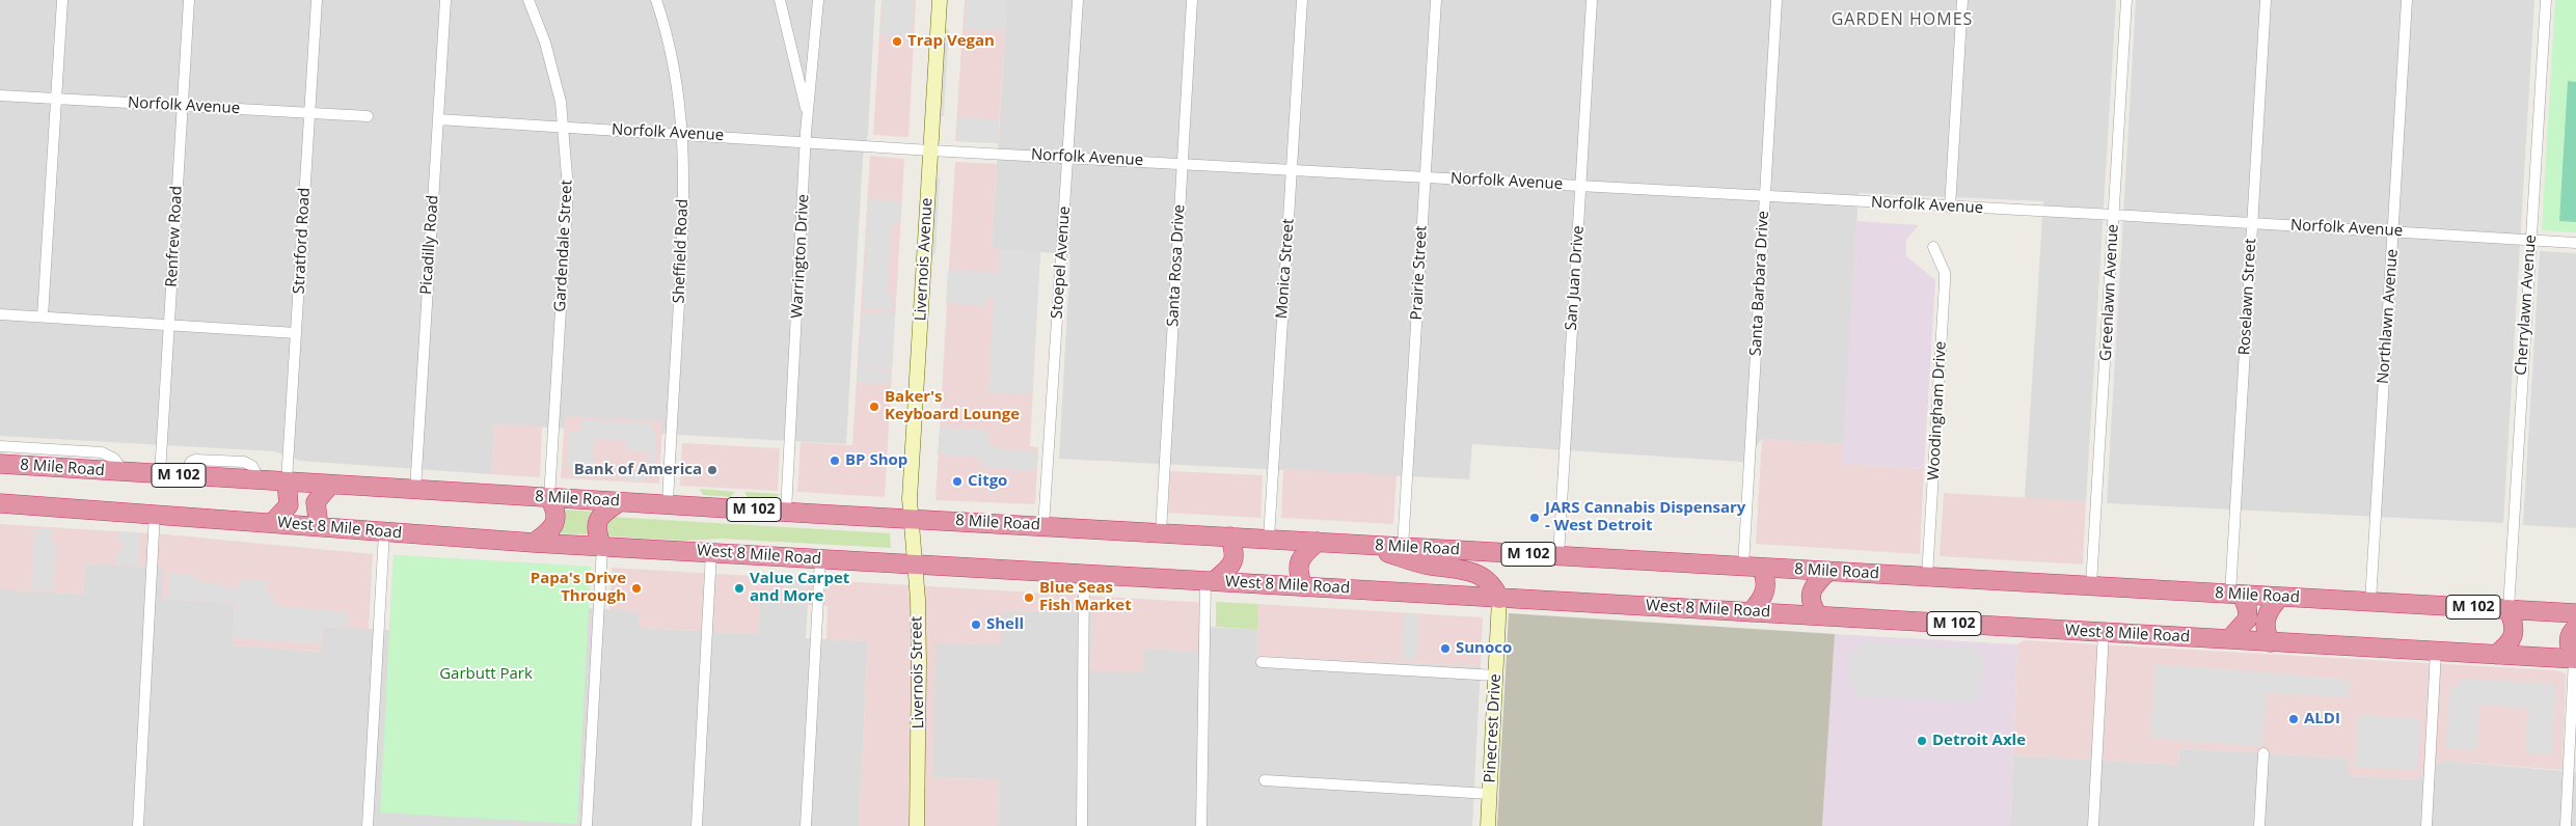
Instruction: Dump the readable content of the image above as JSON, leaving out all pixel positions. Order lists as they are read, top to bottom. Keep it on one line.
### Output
{"streets":{"highway":["8 Mile Road","M 102","West 8 Mile Road"],"street":["Norfolk Avenue","Renfrew Road","Stratford Road","Picadilly Road","Gardendale Street","Sheffield Road","Warrington Drive","Livernois Avenue","Stoepel Avenue","Santa Rosa Drive","Monica Street","Prairie Street","San Juan Drive","Santa Barbara Drive","Greenlawn Avenue","Roselawn Street","Cherrylawn Avenue","Northlawn Avenue","Woodingham Drive","Livernois Street","Pinecrest Drive"]},"crossings":[["Norfolk Avenue","Renfrew Road"],["Norfolk Avenue","Stratford Road"],["Norfolk Avenue","Picadilly Road"],["Norfolk Avenue","Gardendale Street"],["Norfolk Avenue","Sheffield Road"],["Norfolk Avenue","Warrington Drive"],["Norfolk Avenue","Livernois Avenue"],["Norfolk Avenue","Stoepel Avenue"],["Norfolk Avenue","Santa Rosa Drive"],["Norfolk Avenue","Monica Street"],["Norfolk Avenue","Prairie Street"],["Norfolk Avenue","San Juan Drive"],["Norfolk Avenue","Santa Barbara Drive"],["Norfolk Avenue","Greenlawn Avenue"],["Norfolk Avenue","Roselawn Street"],["Norfolk Avenue","Cherrylawn Avenue"],["Norfolk Avenue","Northlawn Avenue"],["Renfrew Road","8 Mile Road"],["Stratford Road","8 Mile Road"],["Picadilly Road","8 Mile Road"],["Gardendale Street","8 Mile Road"],["Sheffield Road","8 Mile Road"],["Warrington Drive","8 Mile Road"],["Livernois Avenue","8 Mile Road"],["Livernois Avenue","Livernois Street"],["Stoepel Avenue","8 Mile Road"],["Santa Rosa Drive","8 Mile Road"],["Monica Street","8 Mile Road"],["Prairie Street","8 Mile Road"],["San Juan Drive","8 Mile Road"],["Santa Barbara Drive","8 Mile Road"],["Greenlawn Avenue","8 Mile Road"],["Roselawn Street","8 Mile Road"],["Cherrylawn Avenue","8 Mile Road"],["Northlawn Avenue","8 Mile Road"],["Woodingham Drive","8 Mile Road"],["8 Mile Road","Livernois Street"],["West 8 Mile Road","Livernois Street"],["West 8 Mile Road","Pinecrest Drive"]],"districts":["GARDEN HOMES"],"parks":["Garbutt Park"],"places":["Trap Vegan","Baker's Keyboard Lounge","BP Shop","Bank of America","Citgo","JARS Cannabis Dispensary - West Detroit","Papa's Drive Through","Value Carpet and More","Blue Seas Fish Market","Shell","Sunoco","ALDI","Detroit Axle"]}
